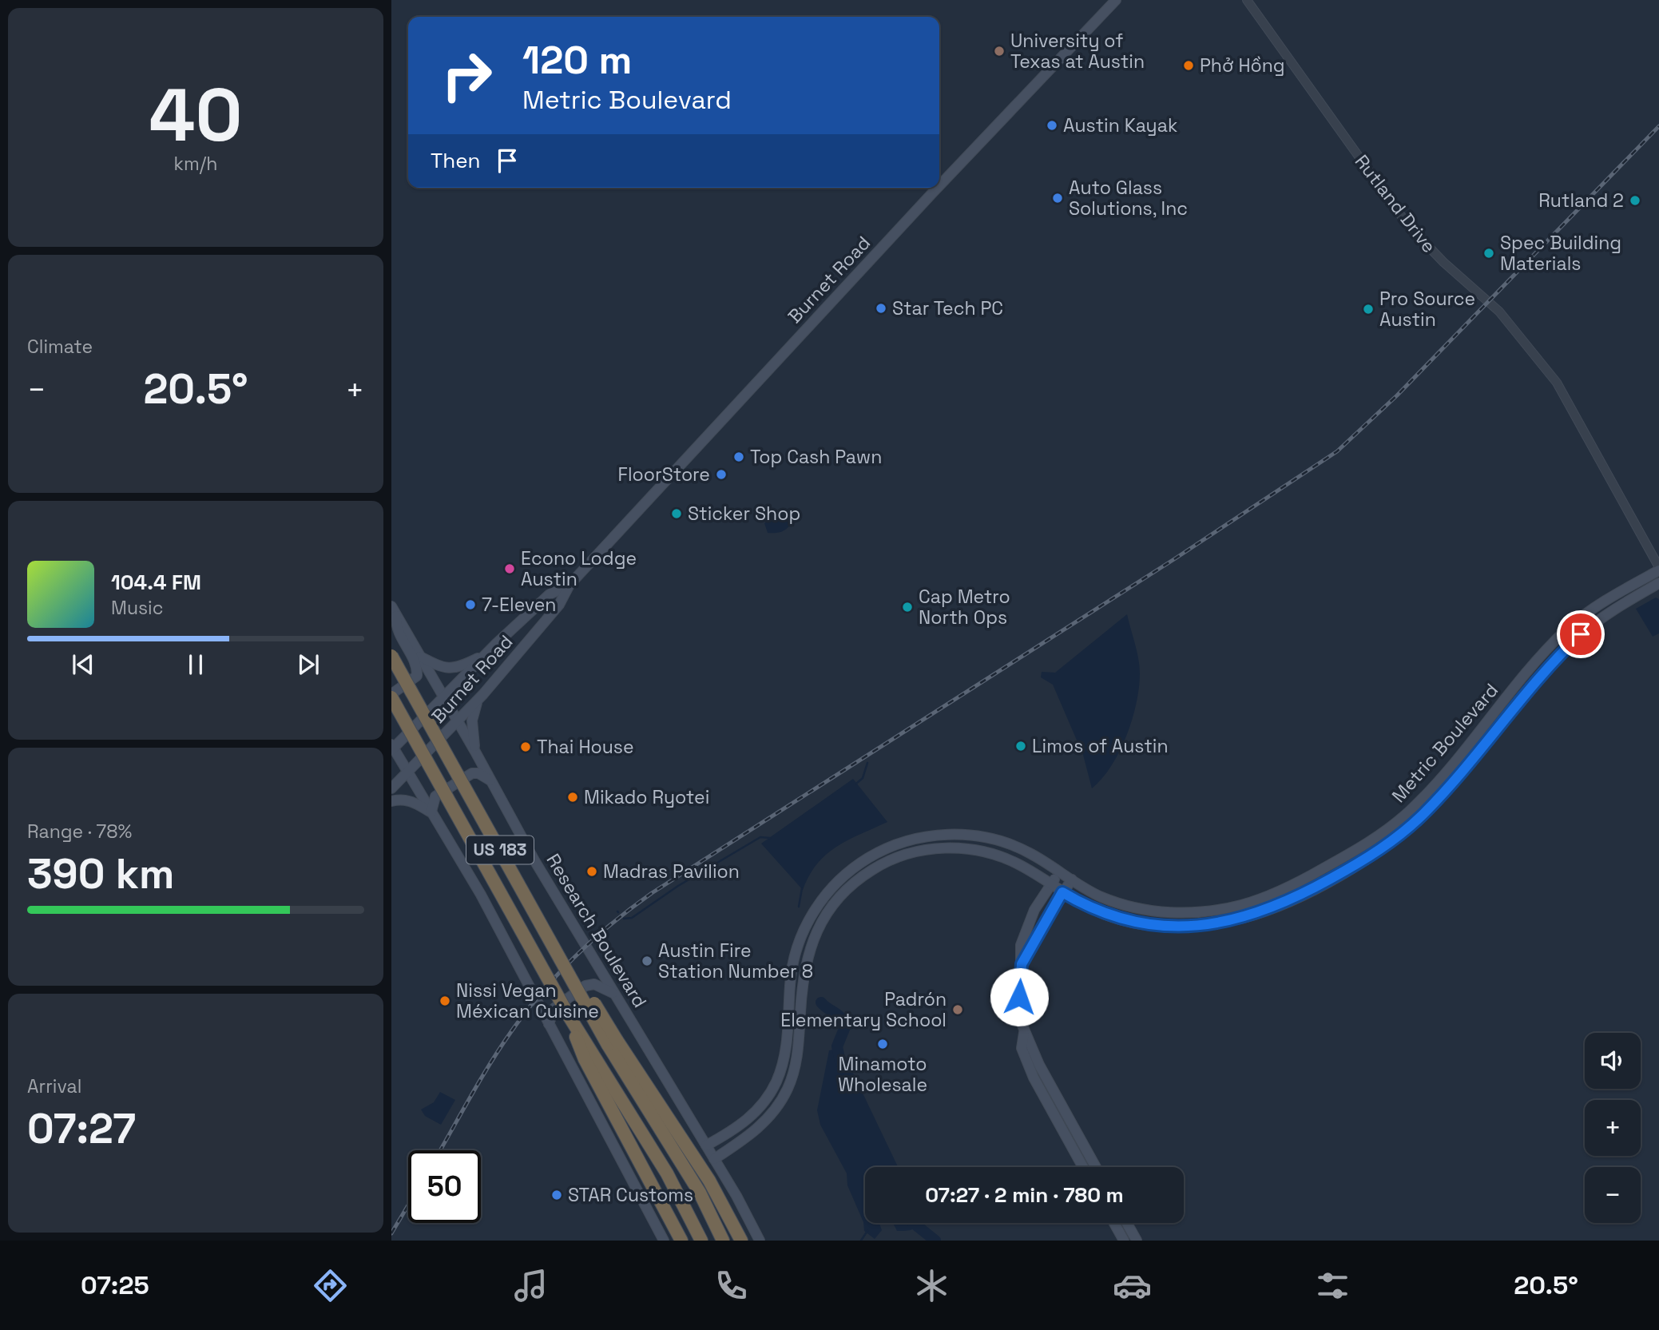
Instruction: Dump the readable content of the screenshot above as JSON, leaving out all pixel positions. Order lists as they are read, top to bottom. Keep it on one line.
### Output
{"streets":{"highway":["US 183"],"main road":["Burnet Road","Metric Boulevard","Research Boulevard"],"street":["Rutland Drive"]},"crossings":[["Rutland Drive","Metric Boulevard"],["Burnet Road","Research Boulevard"],["Metric Boulevard","Research Boulevard"]],"places":["University of Texas at Austin","Phở Hồng","Austin Kayak","Auto Glass Solutions, Inc","Rutland 2","Spec Building Materials","Star Tech PC","Pro Source Austin","Top Cash Pawn","FloorStore","Sticker Shop","Econo Lodge Austin","7-Eleven","Cap Metro North Ops","Limos of Austin","Thai House","Mikado Ryotei","Madras Pavilion","Austin Fire Station Number 8","Nissi Vegan Méxican Cuisine","Padrón Elementary School","Minamoto Wholesale","STAR Customs"],"page":{"tile":[["40","km/h"],"Climate",["Range · 78%","390 km"],["Arrival","07:27"]],"turn":["120 m","Metric Boulevard"],"then":"Then","heat":["−","20.5°","+"],"song":["104.4 FM","Music"],"map_buttons":["+","−"],"limit":"50","trip":"07:27 · 2 min · 780 m","tabs":["07:25","20.5°"]}}
